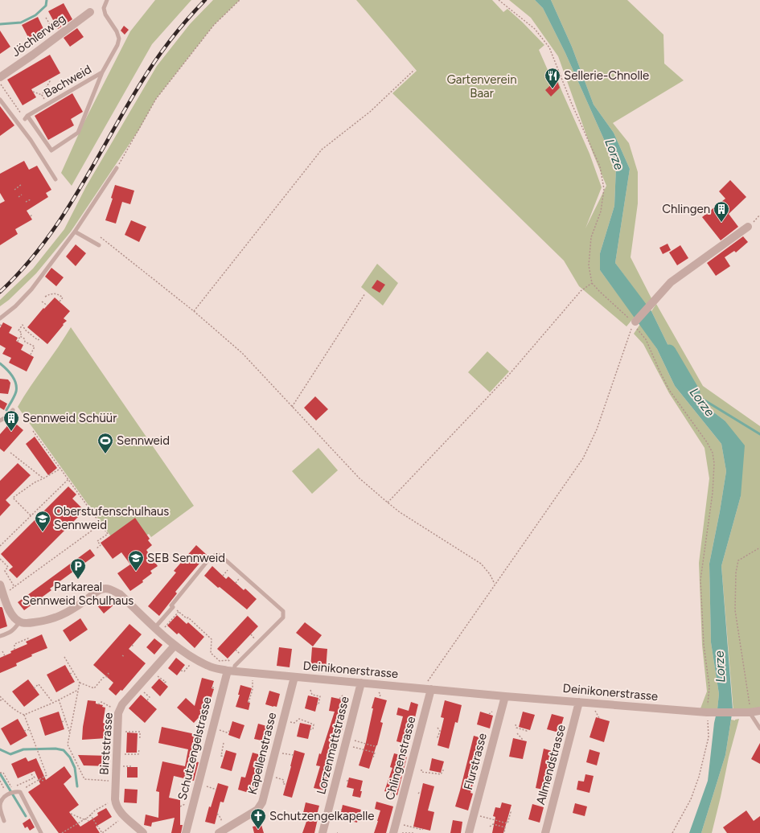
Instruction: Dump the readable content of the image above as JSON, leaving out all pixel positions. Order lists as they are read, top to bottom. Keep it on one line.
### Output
{"streets":{"street":["Jöchlerweg","Deinikonerstrasse","Birststrasse","Lorzenmattstrasse","Schutzengelstrasse","Kapellenstrasse","Chlingenstrasse","Flurstrasse","Allmendstrasse"],"lane":["Bachweid"]},"crossings":[["Deinikonerstrasse","Birststrasse"],["Deinikonerstrasse","Lorzenmattstrasse"],["Deinikonerstrasse","Schutzengelstrasse"],["Deinikonerstrasse","Kapellenstrasse"],["Deinikonerstrasse","Chlingenstrasse"],["Deinikonerstrasse","Flurstrasse"],["Deinikonerstrasse","Allmendstrasse"]],"water":["Lorze"],"parks":["Gartenverein Baar"],"places":{"restaurant":["Sellerie-Chnolle"],"building":["Chlingen","Sennweid Schüür"],"sports":["Sennweid"],"school or university":["Oberstufenschulhaus Sennweid","SEB Sennweid"],"parking":["Parkareal Sennweid Schulhaus"],"church":["Schutzengelkapelle"]}}
